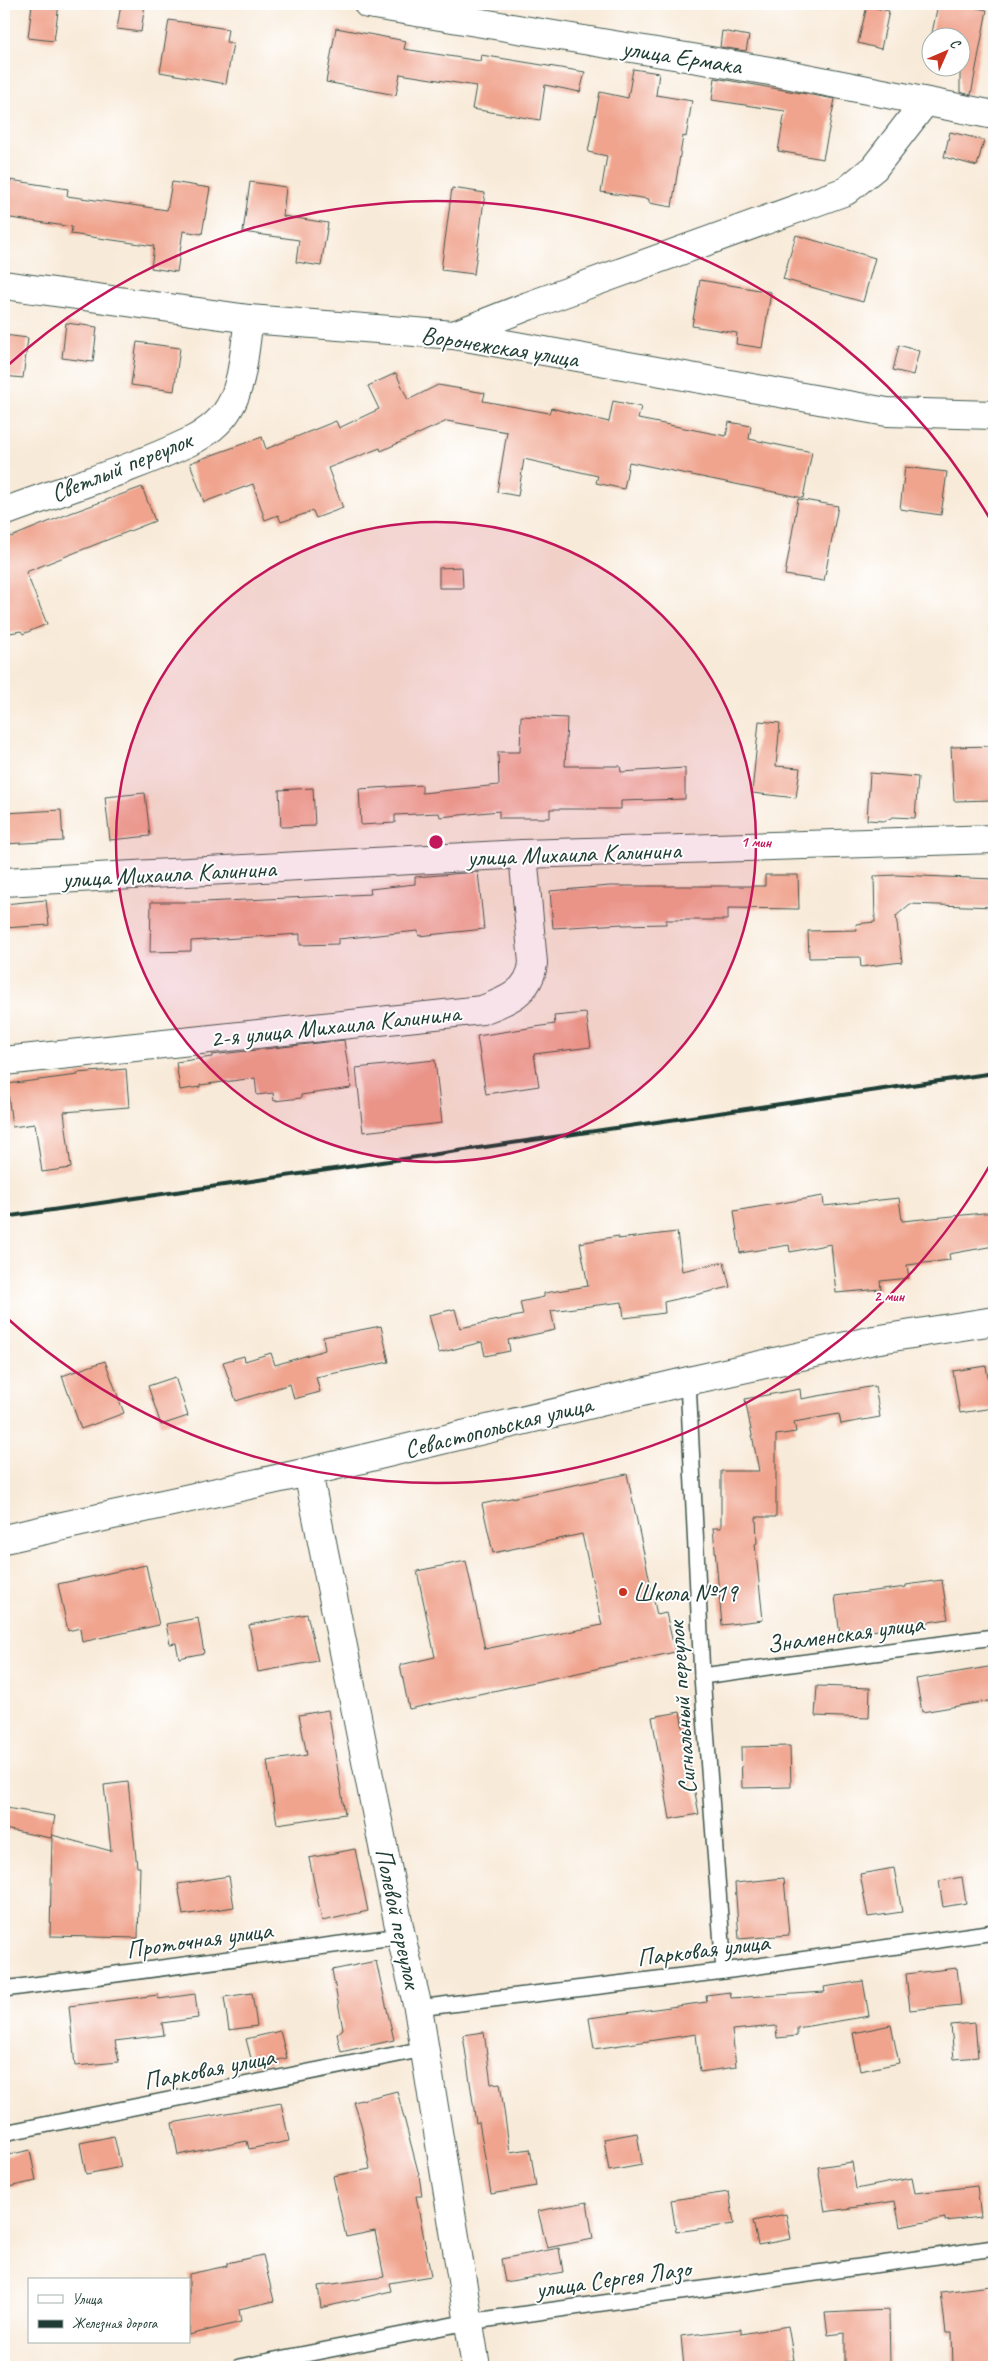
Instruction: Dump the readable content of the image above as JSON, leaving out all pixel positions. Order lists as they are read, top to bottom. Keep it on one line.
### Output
{"streets":{"street":["улица Ермака","Воронежская улица","Светлый переулок","улица Михаила Калинина","2-я улица Михаила Калинина","Севастопольская улица","Полевой переулок"],"lane":["Знаменская улица","Сигнальный переулок","Проточная улица","Парковая улица","улица Сергея Лазо"]},"crossings":[["Воронежская улица","Светлый переулок"],["улица Михаила Калинина","2-я улица Михаила Калинина"],["Севастопольская улица","Сигнальный переулок"],["Севастопольская улица","Полевой переулок"],["Знаменская улица","Сигнальный переулок"],["Сигнальный переулок","Парковая улица"],["Полевой переулок","Проточная улица"],["Полевой переулок","Парковая улица"],["Полевой переулок","улица Сергея Лазо"]],"places":["Школа №19"],"legend":["Улица","Железная дорога"],"north":"top right","rings":["1 мин","2 мин"]}
